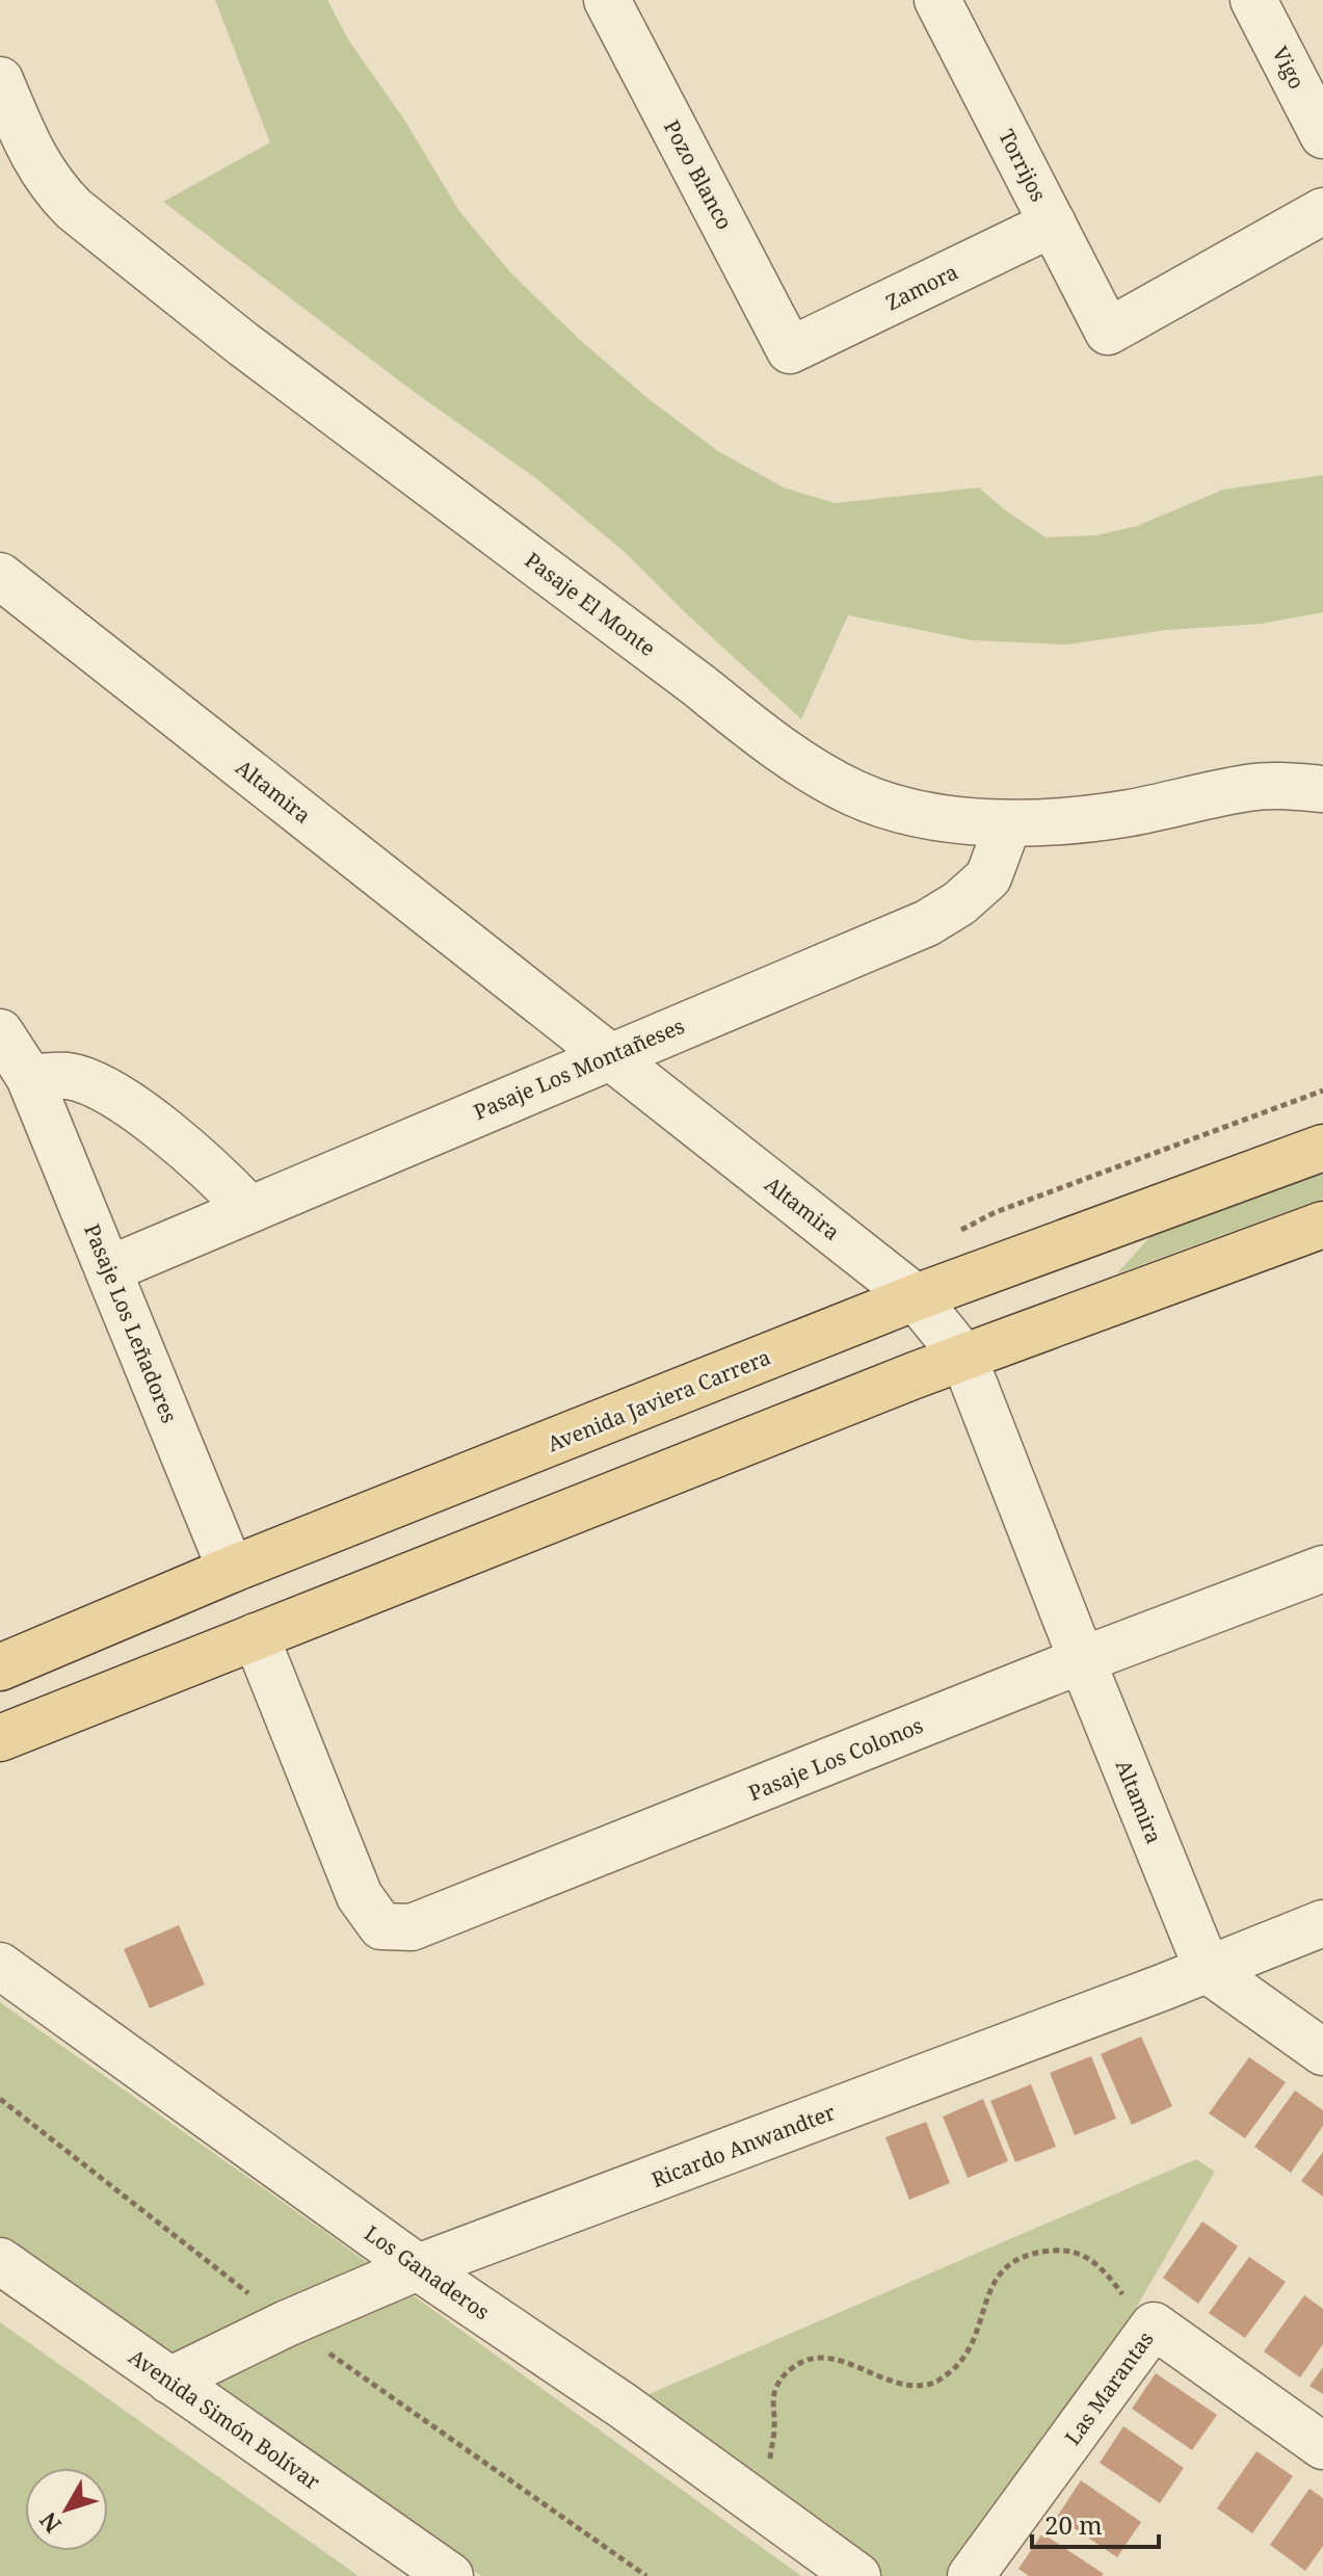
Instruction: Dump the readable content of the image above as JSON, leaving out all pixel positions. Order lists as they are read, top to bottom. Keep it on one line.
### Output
{"streets":{"main road":["Avenida Javiera Carrera"],"street":["Vigo","Torrijos","Pozo Blanco","Zamora","Pasaje El Monte","Altamira","Pasaje Los Montañeses","Pasaje Los Leñadores","Pasaje Los Colonos","Ricardo Anwandter","Los Ganaderos","Las Marantas","Avenida Simón Bolívar"]},"crossings":[["Torrijos","Zamora"],["Pozo Blanco","Zamora"],["Pasaje El Monte","Pasaje Los Montañeses"],["Altamira","Pasaje Los Montañeses"],["Altamira","Avenida Javiera Carrera"],["Altamira","Pasaje Los Colonos"],["Altamira","Ricardo Anwandter"],["Pasaje Los Montañeses","Pasaje Los Leñadores"],["Pasaje Los Leñadores","Avenida Javiera Carrera"],["Ricardo Anwandter","Los Ganaderos"],["Ricardo Anwandter","Avenida Simón Bolívar"]],"scale_bar":"20 m","north":"bottom left"}
